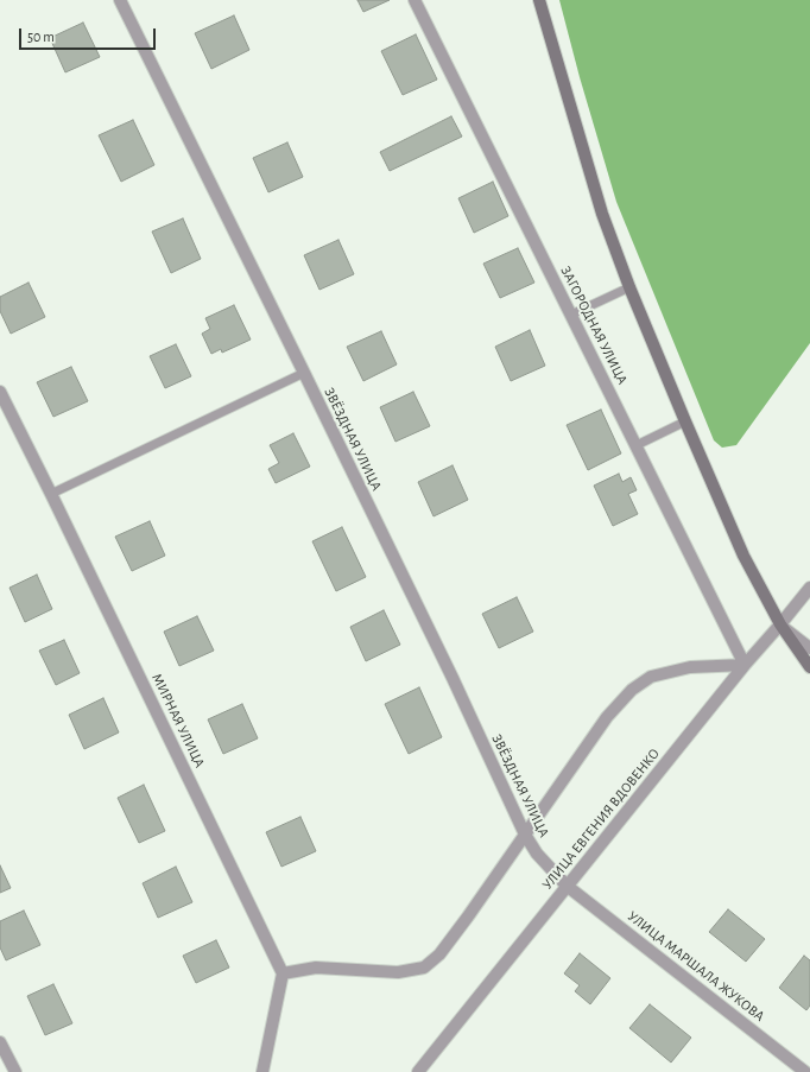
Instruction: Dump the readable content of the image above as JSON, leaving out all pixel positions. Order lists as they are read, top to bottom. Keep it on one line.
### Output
{"streets":{"street":["ЗАГОРОДНАЯ УЛИЦА","ЗВЁЗДНАЯ УЛИЦА","МИРНАЯ УЛИЦА","УЛИЦА ЕВГЕНИЯ ВДОВЕНКО","УЛИЦА МАРШАЛА ЖУКОВА"]},"crossings":[["ЗАГОРОДНАЯ УЛИЦА","УЛИЦА ЕВГЕНИЯ ВДОВЕНКО"],["ЗВЁЗДНАЯ УЛИЦА","УЛИЦА ЕВГЕНИЯ ВДОВЕНКО"],["ЗВЁЗДНАЯ УЛИЦА","УЛИЦА МАРШАЛА ЖУКОВА"],["УЛИЦА ЕВГЕНИЯ ВДОВЕНКО","УЛИЦА МАРШАЛА ЖУКОВА"]],"scale_bar":"50 m"}
